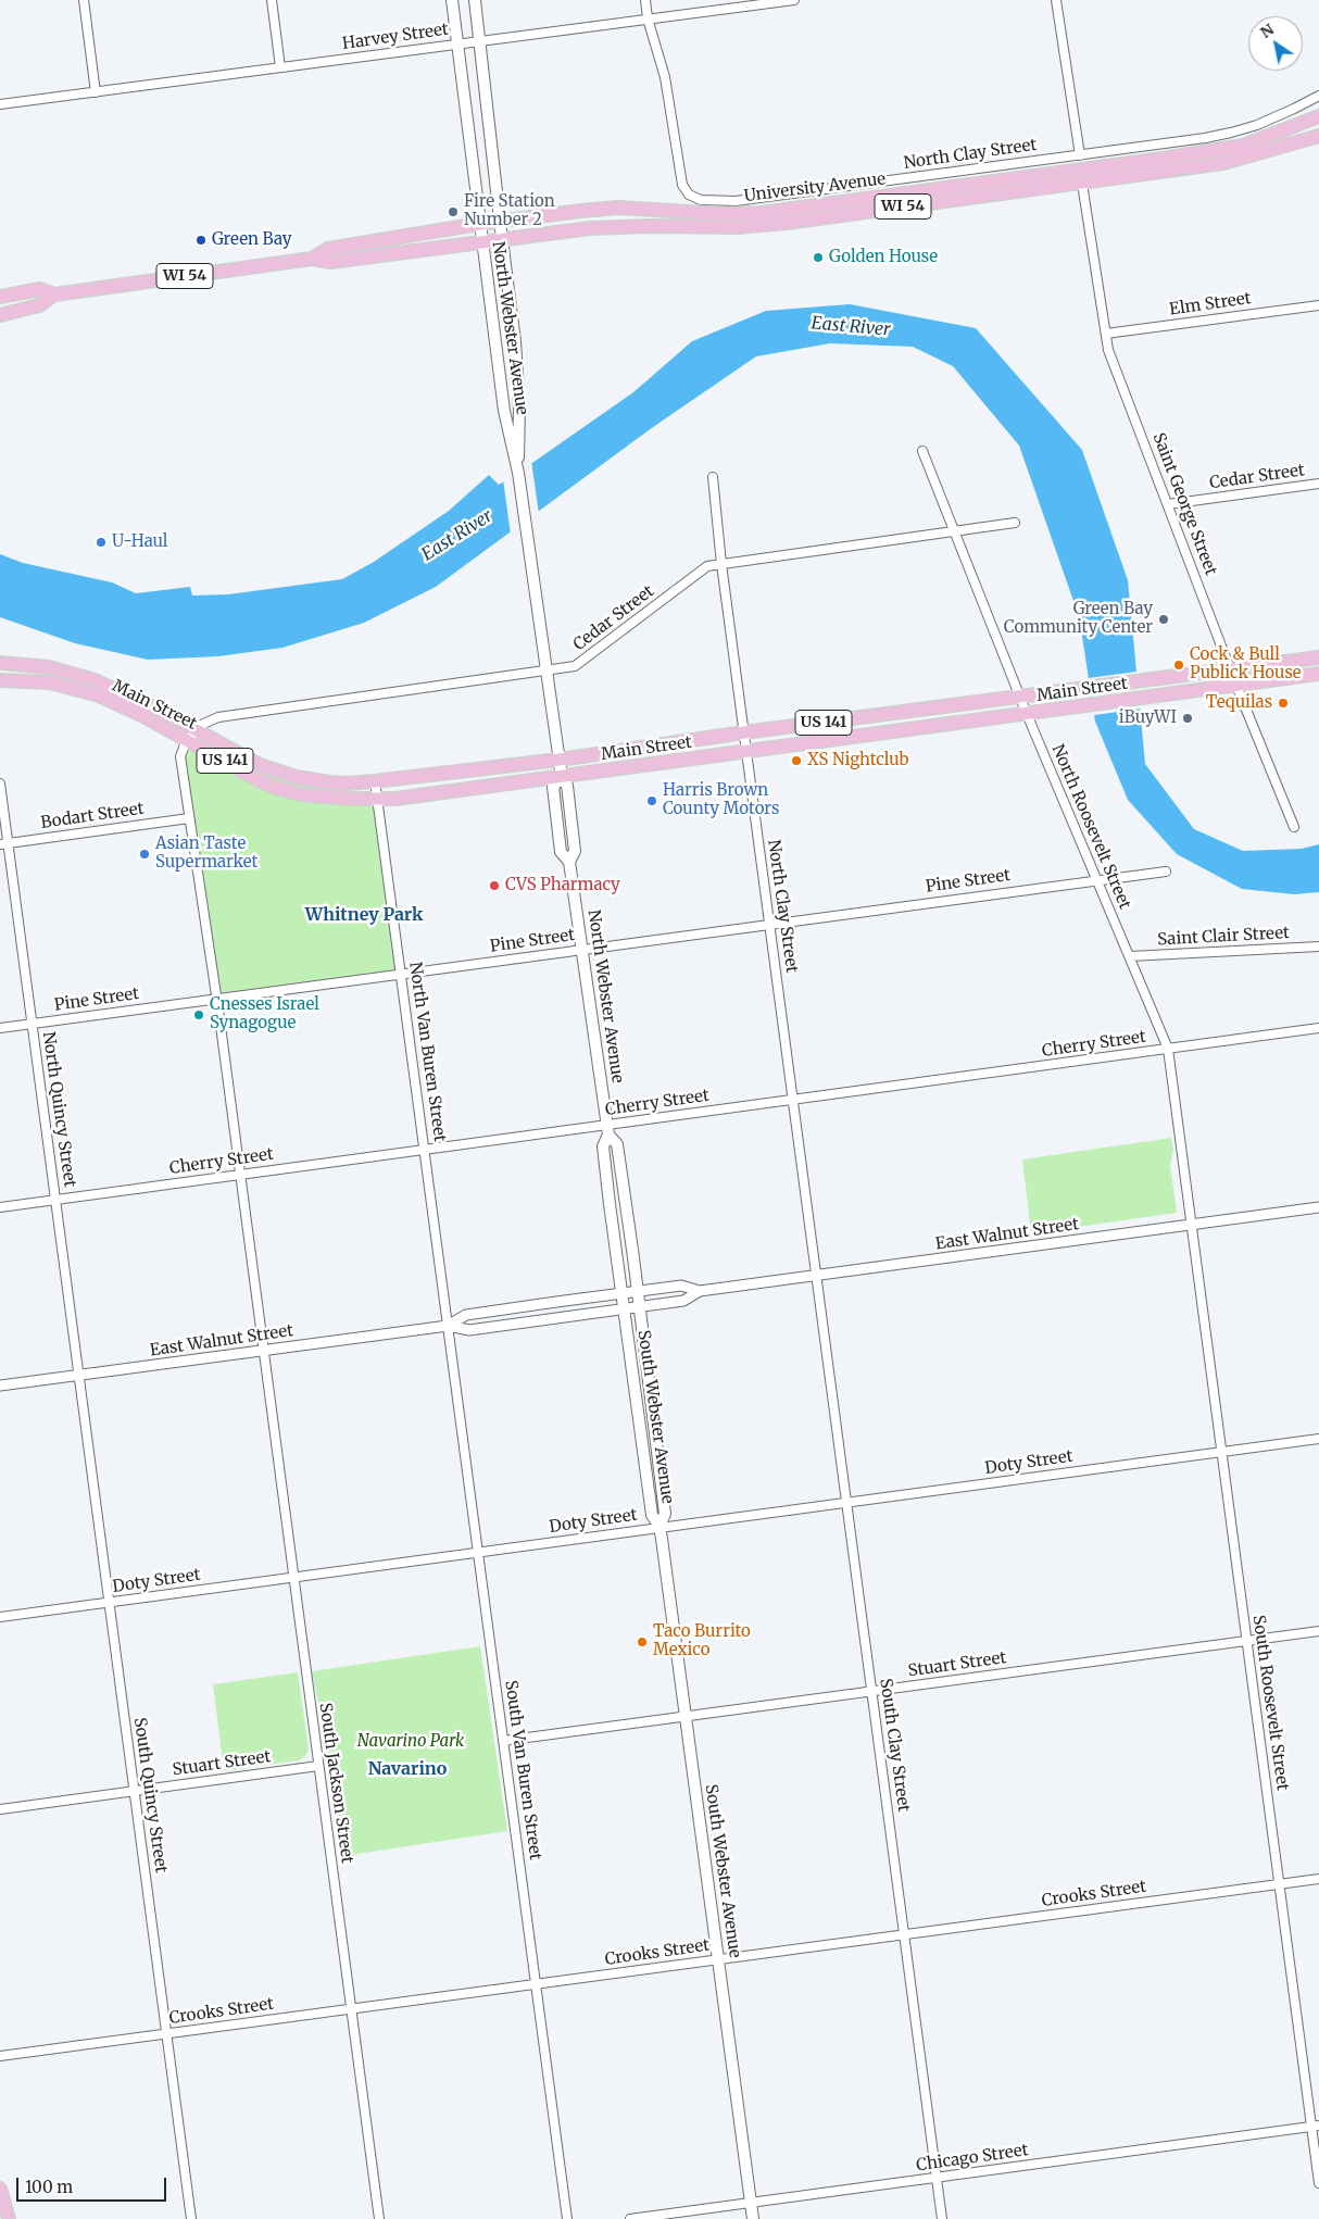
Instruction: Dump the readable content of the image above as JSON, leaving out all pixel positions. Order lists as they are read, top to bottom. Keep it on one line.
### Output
{"streets":{"main road":["University Avenue","WI 54","North Webster Avenue","Main Street","US 141","South Webster Avenue"],"street":["Harvey Street","North Clay Street","Elm Street","Cedar Street","Saint George Street","Bodart Street","North Roosevelt Street","Pine Street","Saint Clair Street","Cherry Street","North Van Buren Street","North Quincy Street","East Walnut Street","Doty Street","Stuart Street","South Roosevelt Street","South Clay Street","South Van Buren Street","South Jackson Street","South Quincy Street","Crooks Street","Chicago Street"]},"crossings":[["Harvey Street","North Clay Street"],["Harvey Street","North Webster Avenue"],["North Clay Street","Cedar Street"],["North Clay Street","Main Street"],["North Clay Street","Pine Street"],["North Clay Street","Cherry Street"],["North Clay Street","East Walnut Street"],["North Clay Street","South Clay Street"],["University Avenue","North Webster Avenue"],["University Avenue","Saint George Street"],["Elm Street","Saint George Street"],["North Webster Avenue","Cedar Street"],["North Webster Avenue","Main Street"],["North Webster Avenue","Pine Street"],["North Webster Avenue","Cherry Street"],["North Webster Avenue","East Walnut Street"],["North Webster Avenue","South Webster Avenue"],["Cedar Street","Saint George Street"],["Cedar Street","Main Street"],["Cedar Street","North Roosevelt Street"],["Cedar Street","South Jackson Street"],["Saint George Street","Main Street"],["Main Street","North Roosevelt Street"],["Main Street","North Van Buren Street"],["Main Street","South Jackson Street"],["Bodart Street","North Quincy Street"],["Bodart Street","South Jackson Street"],["North Roosevelt Street","Pine Street"],["North Roosevelt Street","Saint Clair Street"],["North Roosevelt Street","Cherry Street"],["North Roosevelt Street","East Walnut Street"],["North Roosevelt Street","South Roosevelt Street"],["Pine Street","North Van Buren Street"],["Pine Street","North Quincy Street"],["Pine Street","South Jackson Street"],["Cherry Street","North Van Buren Street"],["Cherry Street","North Quincy Street"],["Cherry Street","South Jackson Street"],["North Van Buren Street","East Walnut Street"],["North Van Buren Street","South Van Buren Street"],["North Quincy Street","East Walnut Street"],["North Quincy Street","South Quincy Street"],["East Walnut Street","South Webster Avenue"],["East Walnut Street","South Roosevelt Street"],["East Walnut Street","South Clay Street"],["East Walnut Street","South Van Buren Street"],["East Walnut Street","South Jackson Street"],["East Walnut Street","South Quincy Street"],["South Webster Avenue","Doty Street"],["South Webster Avenue","Stuart Street"],["South Webster Avenue","Crooks Street"],["South Webster Avenue","Chicago Street"],["Doty Street","South Roosevelt Street"],["Doty Street","South Clay Street"],["Doty Street","South Van Buren Street"],["Doty Street","South Jackson Street"],["Doty Street","South Quincy Street"],["Stuart Street","South Roosevelt Street"],["Stuart Street","South Clay Street"],["Stuart Street","South Van Buren Street"],["Stuart Street","South Jackson Street"],["Stuart Street","South Quincy Street"],["South Roosevelt Street","Crooks Street"],["South Roosevelt Street","Chicago Street"],["South Clay Street","Crooks Street"],["South Clay Street","Chicago Street"],["South Van Buren Street","Crooks Street"],["South Jackson Street","Crooks Street"],["South Quincy Street","Crooks Street"]],"districts":["Whitney Park","Navarino"],"water":["East River"],"parks":["Navarino Park"],"places":["Fire Station Number 2","Green Bay","Golden House","U-Haul","Green Bay Community Center","Cock & Bull Publick House","Tequilas","iBuyWI","XS Nightclub","Harris Brown County Motors","Asian Taste Supermarket","CVS Pharmacy","Cnesses Israel Synagogue","Taco Burrito Mexico"],"scale_bar":"100 m","north":"top left"}
